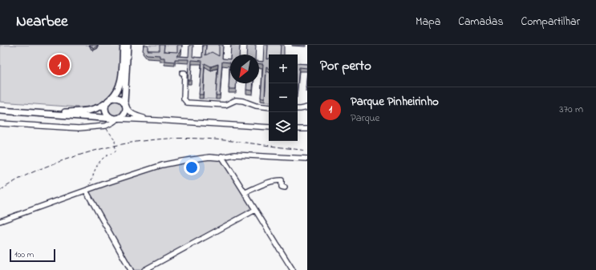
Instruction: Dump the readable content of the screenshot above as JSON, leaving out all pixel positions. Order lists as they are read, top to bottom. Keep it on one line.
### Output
{"scale_bar":"100 m","north":"bottom left","page":{"header":"Nearbee","nav":["Mapa","Camadas","Compartilhar"],"heading":"Por perto","pins":"1","map_buttons":["+","−"],"list":[{"mark":"1","name":"Parque Pinheirinho","note":"Parque","value":"370 m"}],"scale":"100 m"}}
